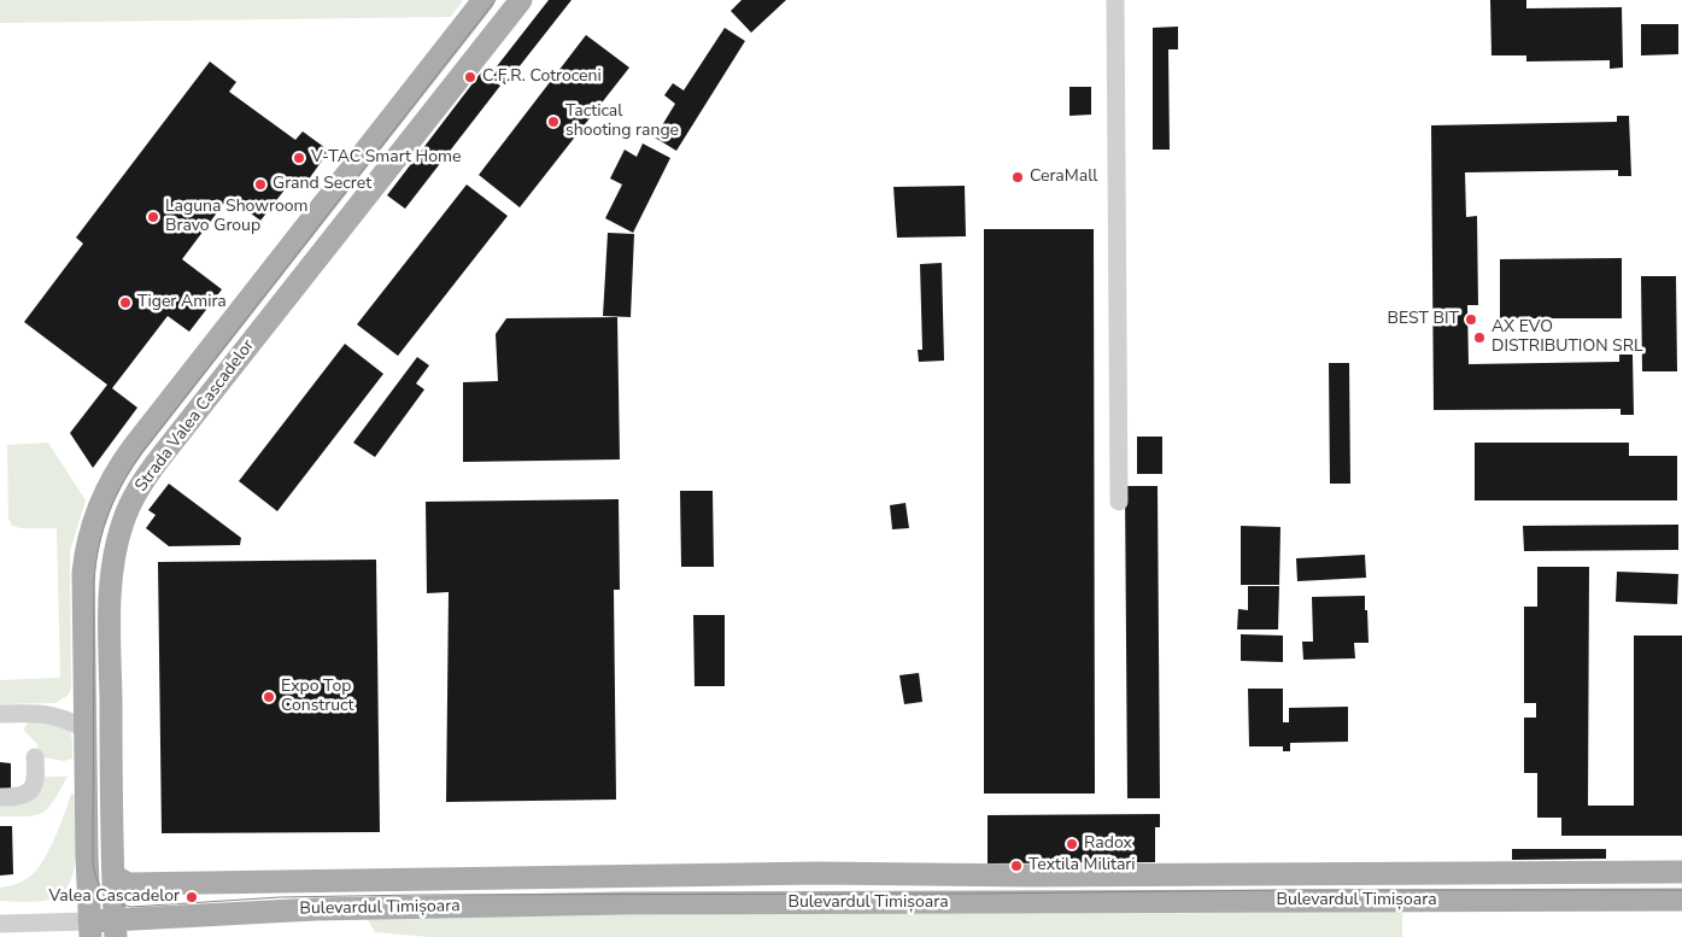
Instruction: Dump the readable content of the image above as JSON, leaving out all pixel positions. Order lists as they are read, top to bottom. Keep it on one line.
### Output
{"streets":{"main road":["Strada Valea Cascadelor","Bulevardul Timișoara"]},"crossings":[["Strada Valea Cascadelor","Bulevardul Timișoara"]],"places":["C.F.R. Cotroceni","Tactical shooting range","V-TAC Smart Home","CeraMall","Grand Secret","Laguna Showroom Bravo Group","Tiger Amira","BEST BIT","AX EVO DISTRIBUTION SRL","Expo Top Construct","Radox","Textila Militari","Valea Cascadelor"]}
